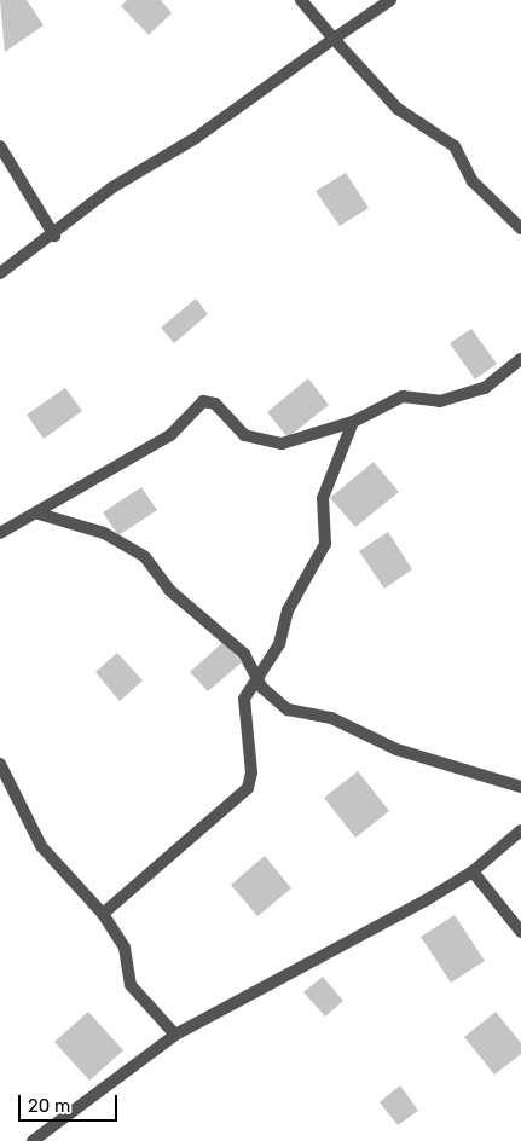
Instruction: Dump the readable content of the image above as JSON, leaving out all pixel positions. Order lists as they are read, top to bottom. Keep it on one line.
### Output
{"scale_bar":"20 m"}
